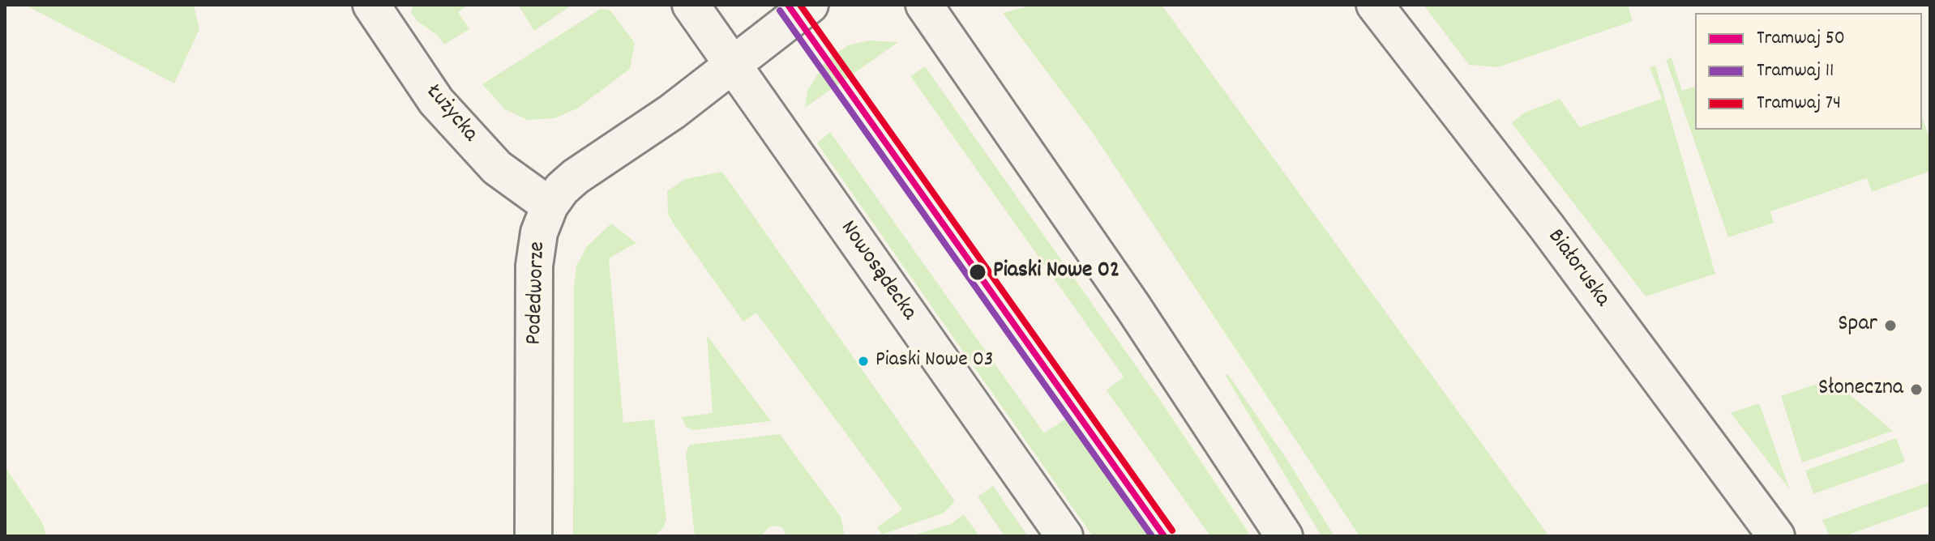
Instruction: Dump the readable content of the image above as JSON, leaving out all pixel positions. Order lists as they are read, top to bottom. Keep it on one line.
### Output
{"streets":{"street":["Łużycka","Białoruska","Nowosądecka","Podedworze"]},"crossings":[["Łużycka","Podedworze"],["Nowosądecka","Podedworze"]],"places":["Piaski Nowe 02","Spar","Piaski Nowe 03","Słoneczna"],"lines":["tram line 50","tram line 74","tram line 11"],"legend":["Tramwaj 50","Tramwaj 11","Tramwaj 74"]}
